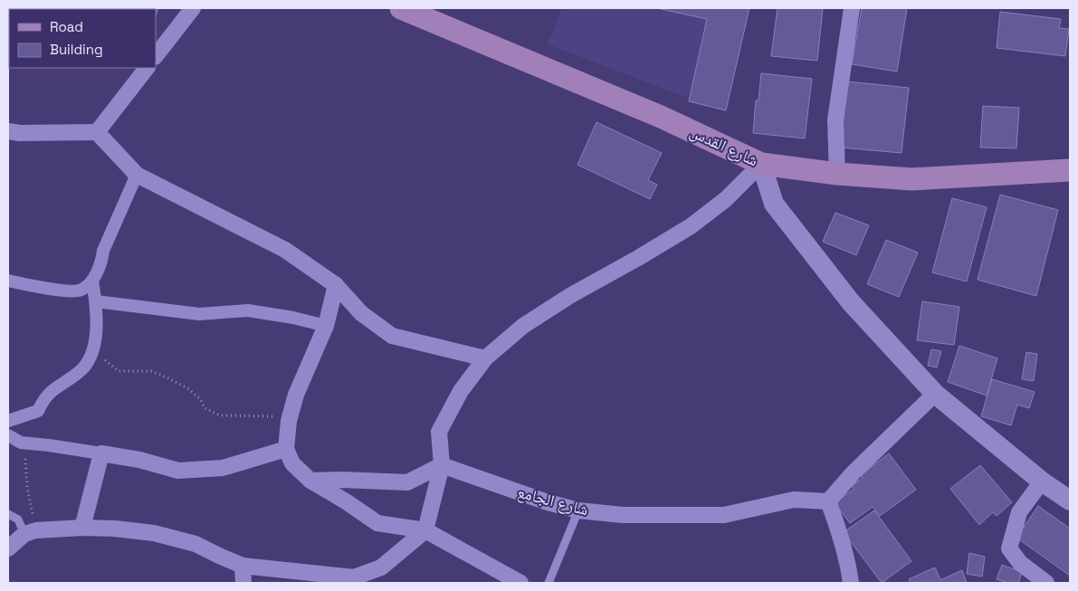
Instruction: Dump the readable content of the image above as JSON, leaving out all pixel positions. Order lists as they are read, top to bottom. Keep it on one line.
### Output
{"streets":{"main road":["شارع القدس"],"street":["شارع الجامع"]},"legend":["Road","Building"]}
